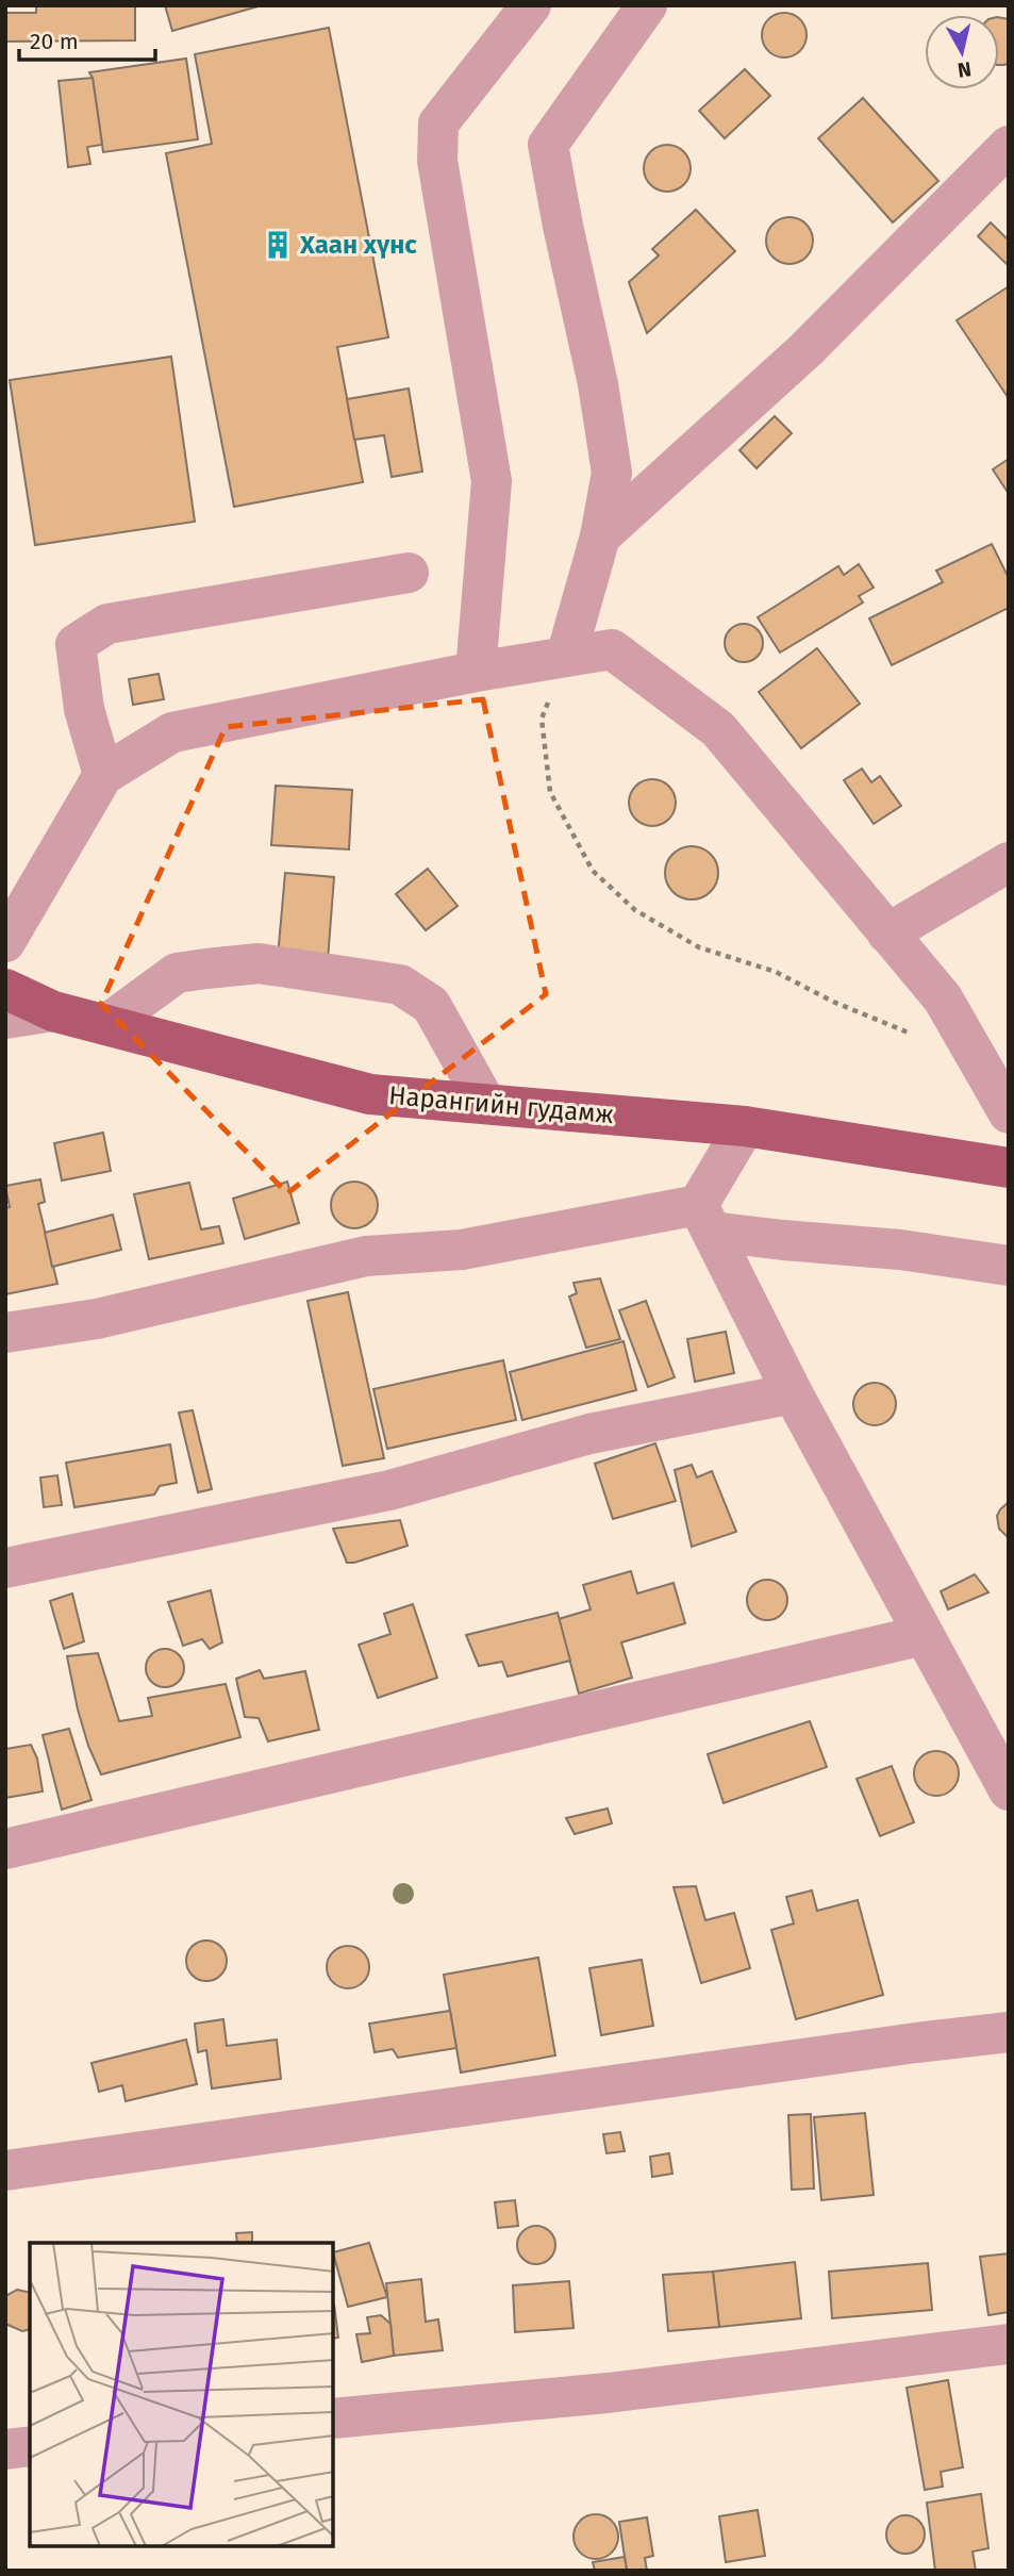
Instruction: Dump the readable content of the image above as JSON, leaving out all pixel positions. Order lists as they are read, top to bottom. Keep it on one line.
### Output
{"streets":{"main road":["Нарангийн гудамж"]},"places":{"building":["Хаан хүнс"]},"scale_bar":"20 m","north":"bottom"}
